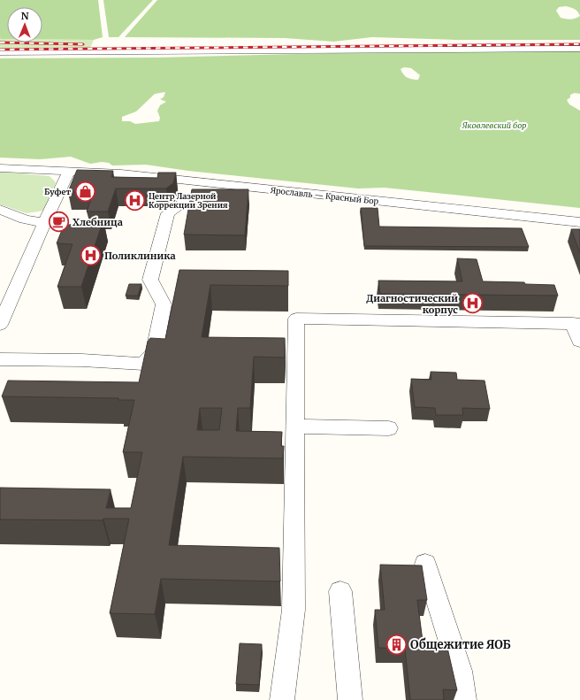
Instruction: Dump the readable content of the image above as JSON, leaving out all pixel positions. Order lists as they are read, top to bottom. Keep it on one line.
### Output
{"streets":{"street":["Ярославль — Красный Бор"]},"parks":["Яковлевский бор"],"places":{"shop":["Буфет"],"hospital":["Центр Лазерной Коррекции Зрения","Поликлиника","Диагностический корпус"],"cafe":["Хлебница"],"building":["Общежитие ЯОБ"]},"north":"top"}
